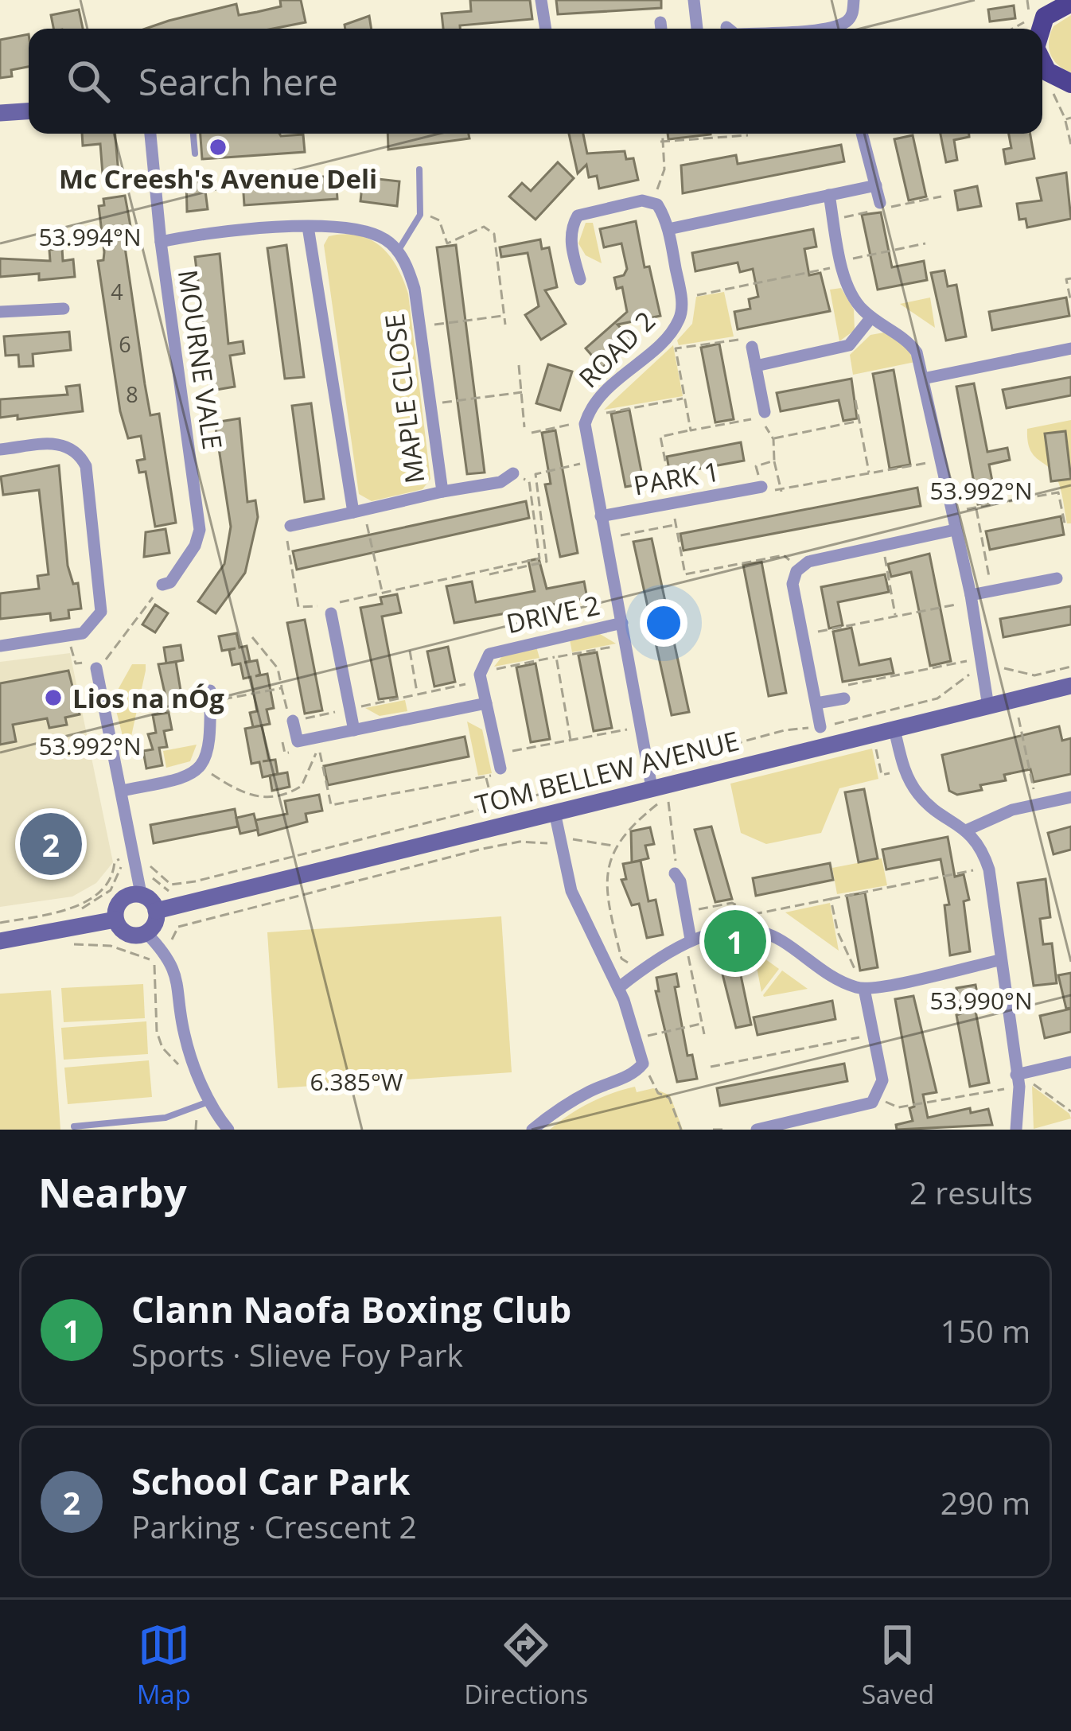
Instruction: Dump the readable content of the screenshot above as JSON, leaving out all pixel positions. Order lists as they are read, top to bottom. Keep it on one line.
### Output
{"streets":{"street":["ROAD 2","MOURNE VALE","MAPLE CLOSE","PARK 1","DRIVE 2","TOM BELLEW AVENUE"]},"crossings":[["ROAD 2","PARK 1"],["ROAD 2","DRIVE 2"],["ROAD 2","TOM BELLEW AVENUE"]],"places":["Mc Creesh's Avenue Deli","Lios na nÓg"],"house_numbers":["4","6","8"],"page":{"search":"Search here","pins":["2","1"],"heading":["Nearby","2 results"],"list":[{"mark":"1","name":"Clann Naofa Boxing Club","note":"Sports · Slieve Foy Park","value":"150 m"},{"mark":"2","name":"School Car Park","note":"Parking · Crescent 2","value":"290 m"}],"nav":["Map","Directions","Saved"]},"coordinates":["53.994°N","53.992°N","53.990°N","6.385°W"]}
